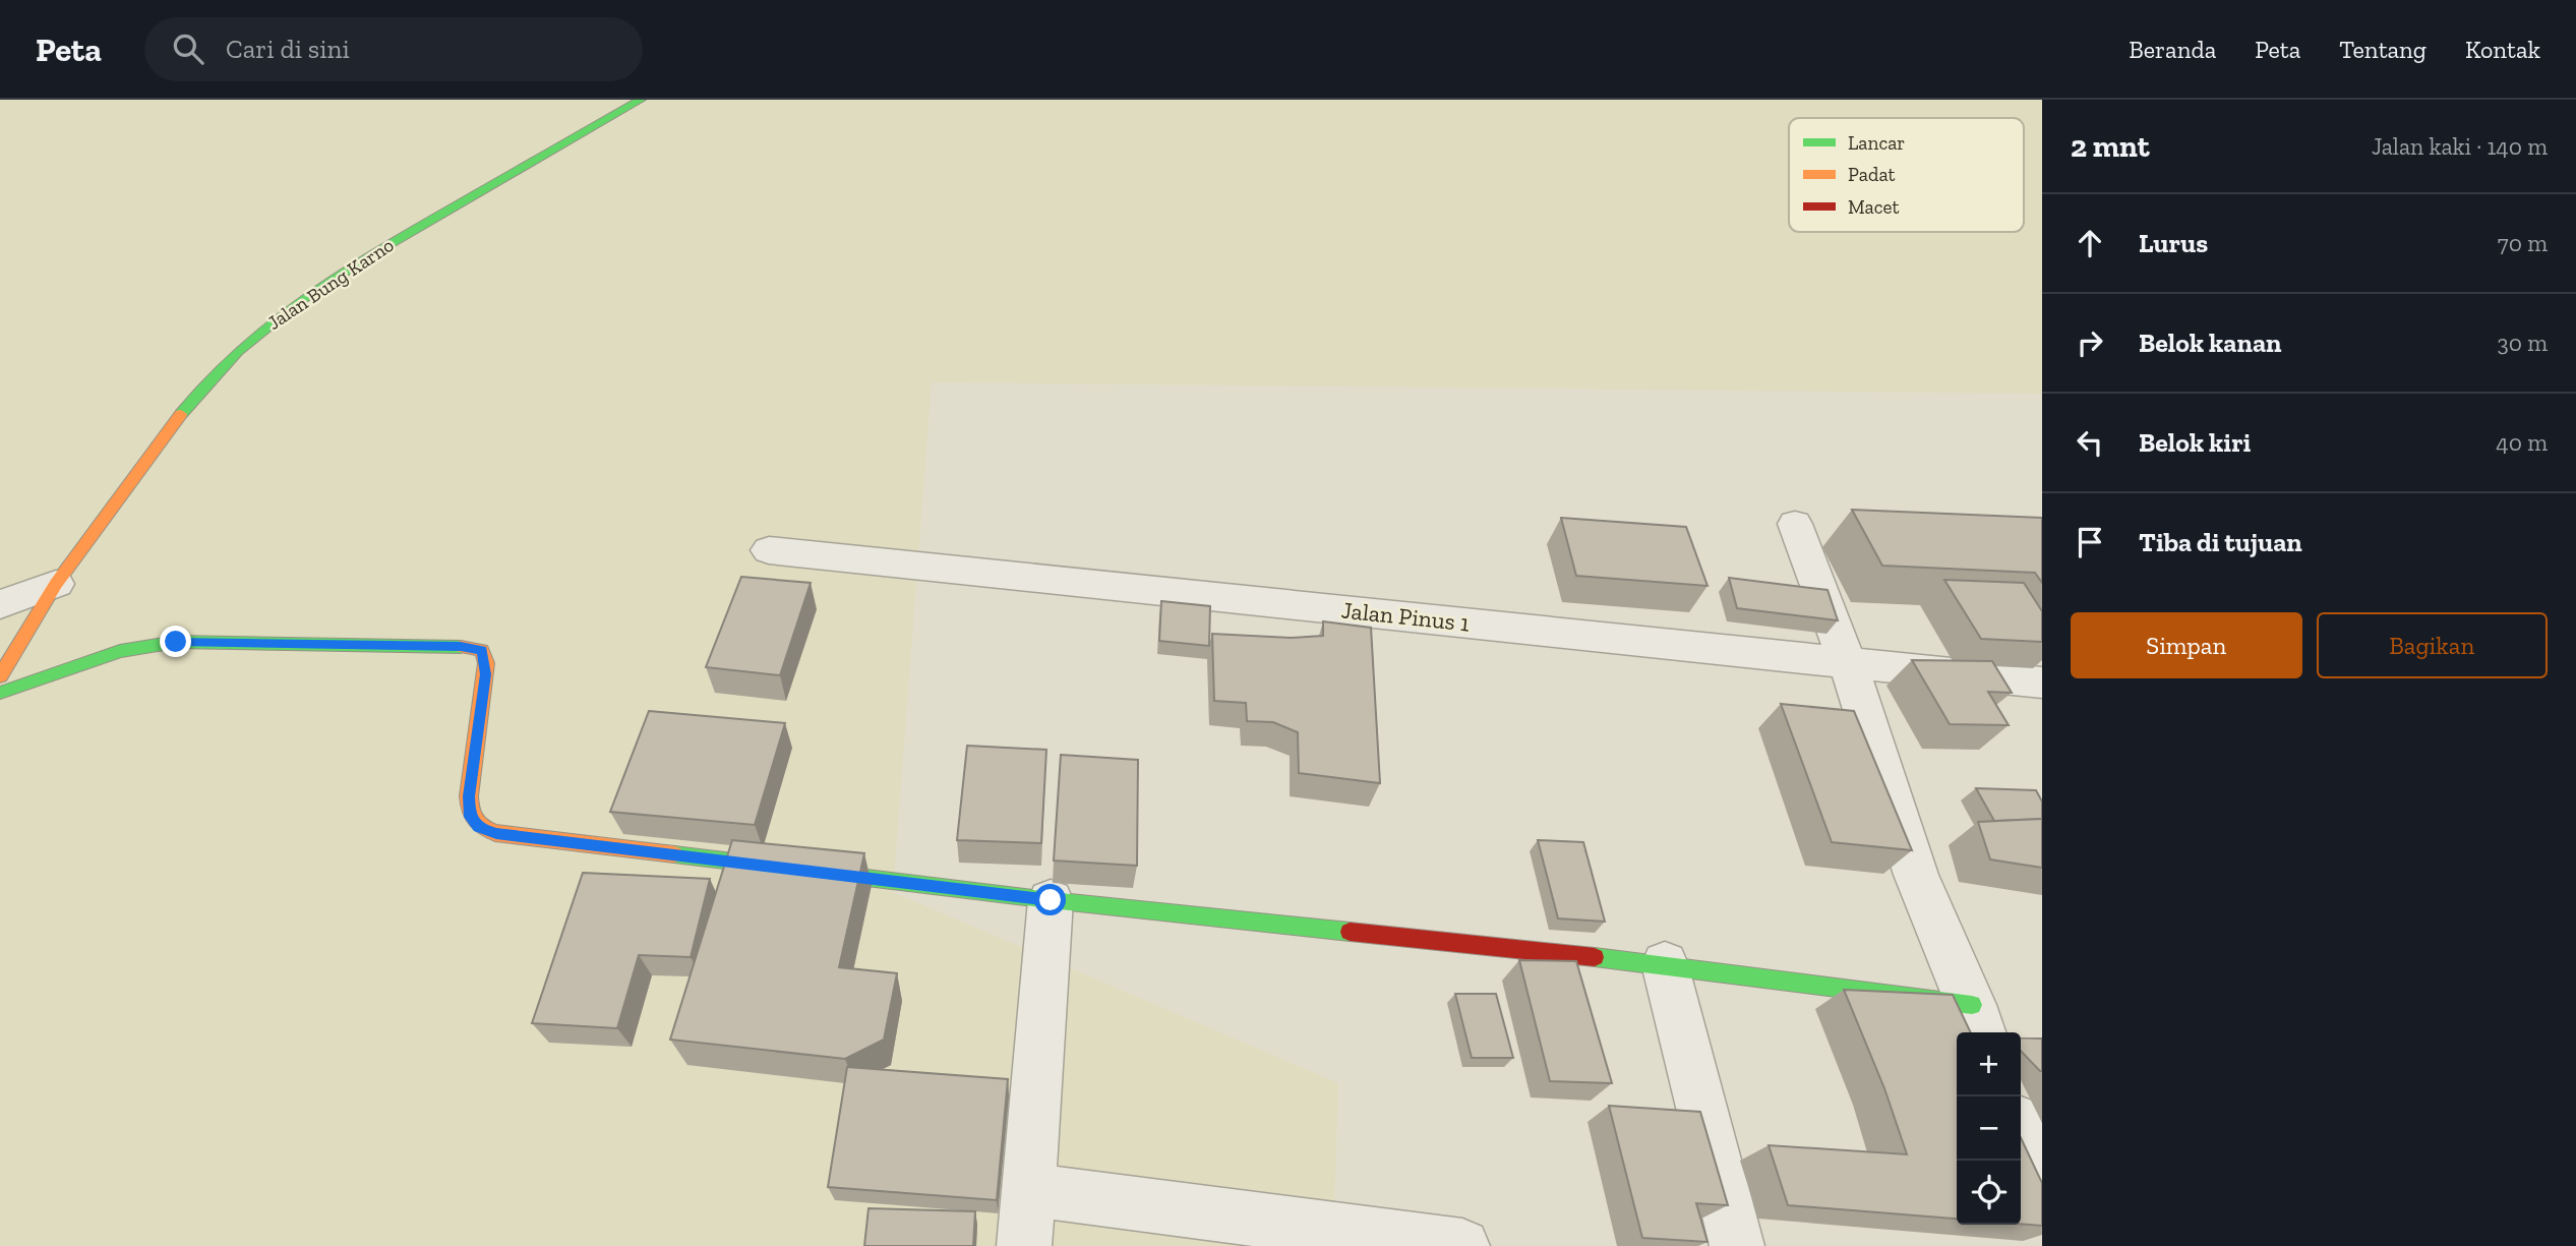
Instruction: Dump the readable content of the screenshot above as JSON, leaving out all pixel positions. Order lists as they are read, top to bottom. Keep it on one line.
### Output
{"streets":{"street":["Jalan Bung Karno","Jalan Pinus 1"]},"legend":["Lancar","Padat","Macet"],"page":{"header":"Peta","search":"Cari di sini","nav":["Beranda","Peta","Tentang","Kontak"],"heading":["2 mnt","Jalan kaki · 140 m"],"list":[["Lurus","70 m"],["Belok kanan","30 m"],["Belok kiri","40 m"],"Tiba di tujuan"],"buttons":["Simpan","Bagikan"],"map_buttons":["+","−"]}}
